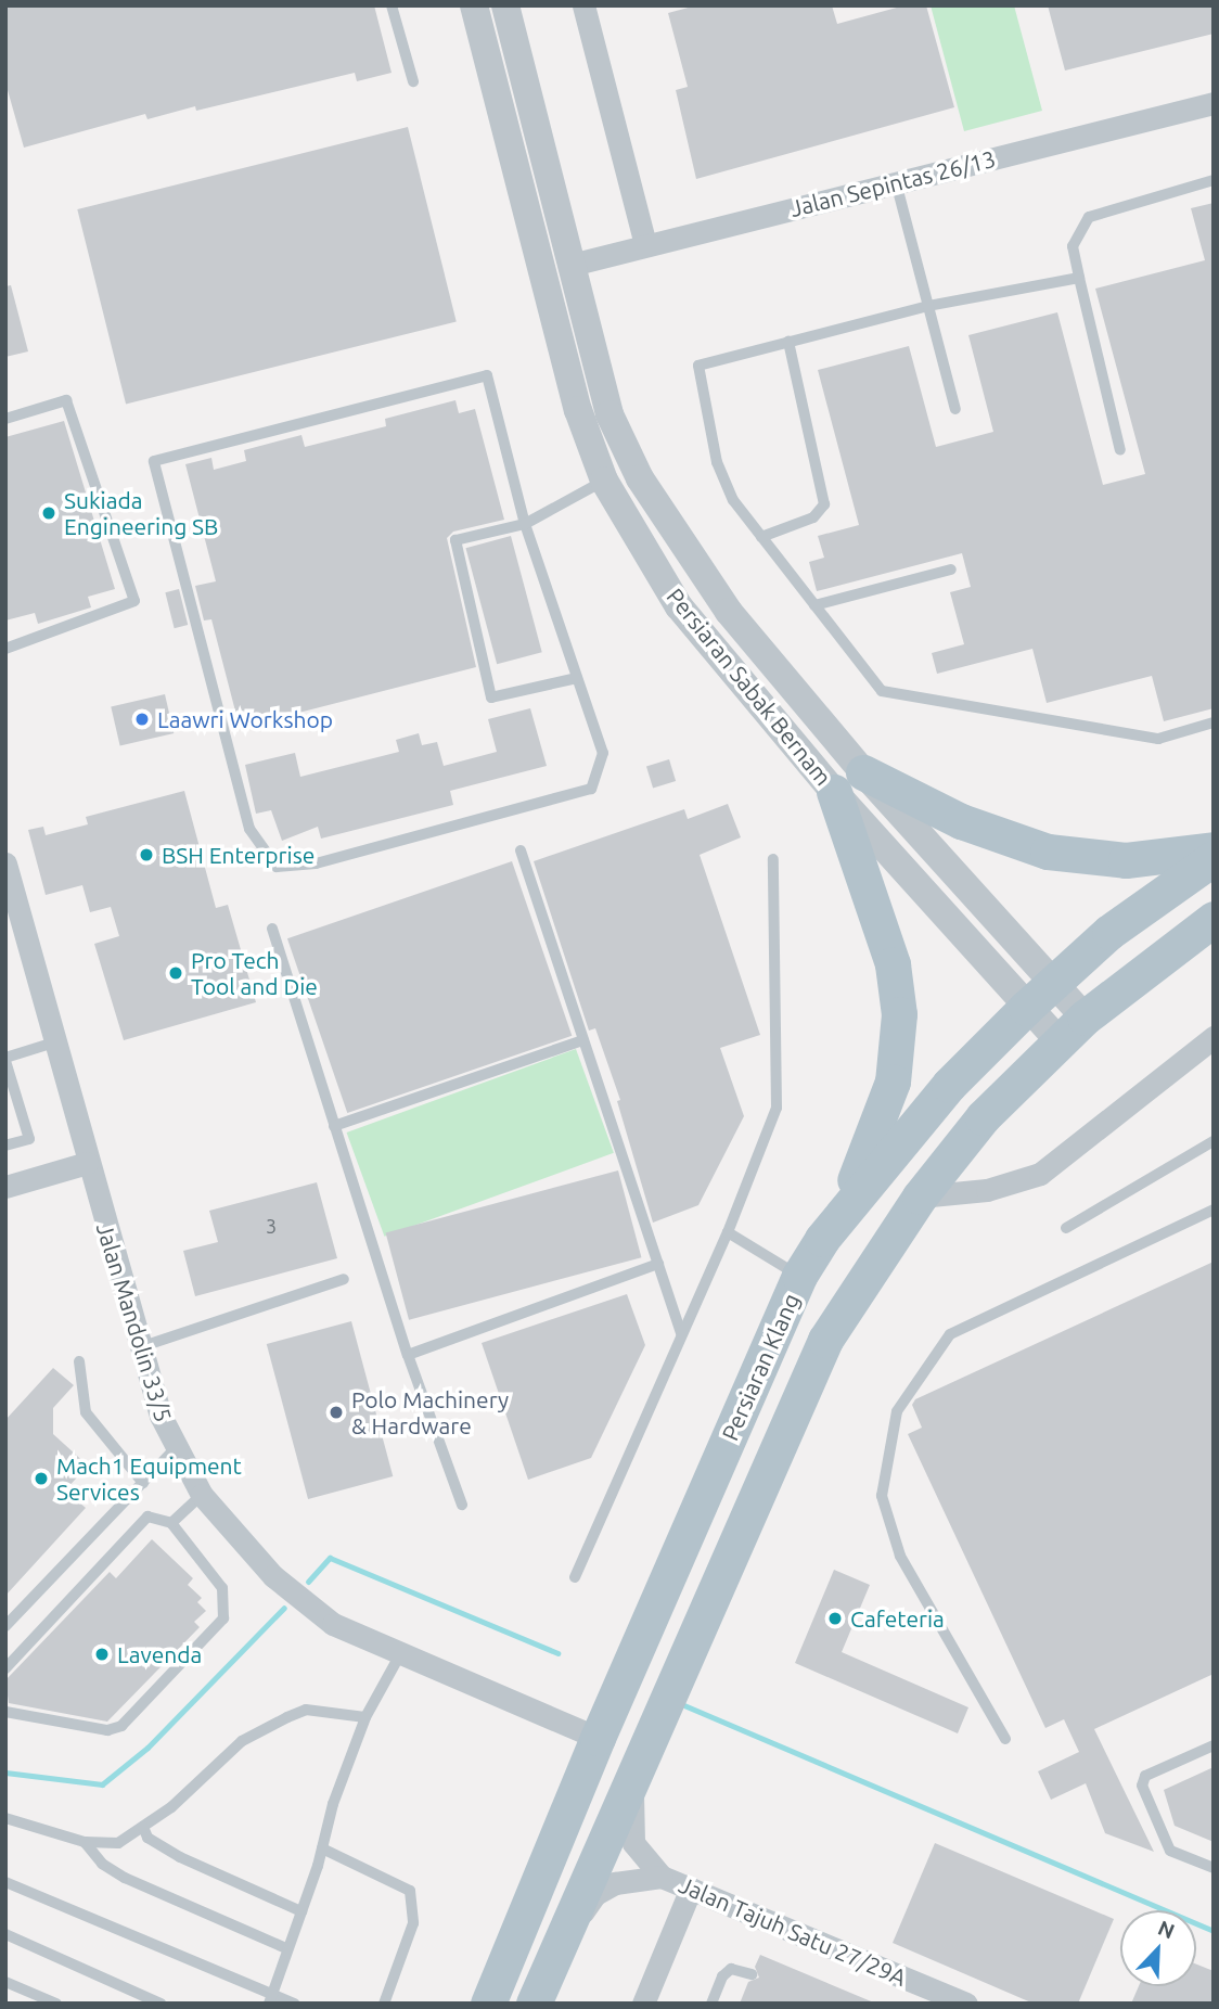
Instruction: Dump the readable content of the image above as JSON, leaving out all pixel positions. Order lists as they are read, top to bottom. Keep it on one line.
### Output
{"streets":{"main road":["Persiaran Klang"],"street":["Jalan Sepintas 26/13","Persiaran Sabak Bernam","Jalan Mandolin 33/5","Jalan Tajuh Satu 27/29A"]},"crossings":[["Jalan Sepintas 26/13","Persiaran Sabak Bernam"],["Persiaran Sabak Bernam","Persiaran Klang"],["Jalan Mandolin 33/5","Persiaran Klang"]],"places":["Sukiada Engineering SB","Laawri Workshop","BSH Enterprise","Pro Tech Tool and Die","Polo Machinery & Hardware","Mach1 Equipment Services","Cafeteria","Lavenda"],"house_numbers":["3"],"north":"top right"}
